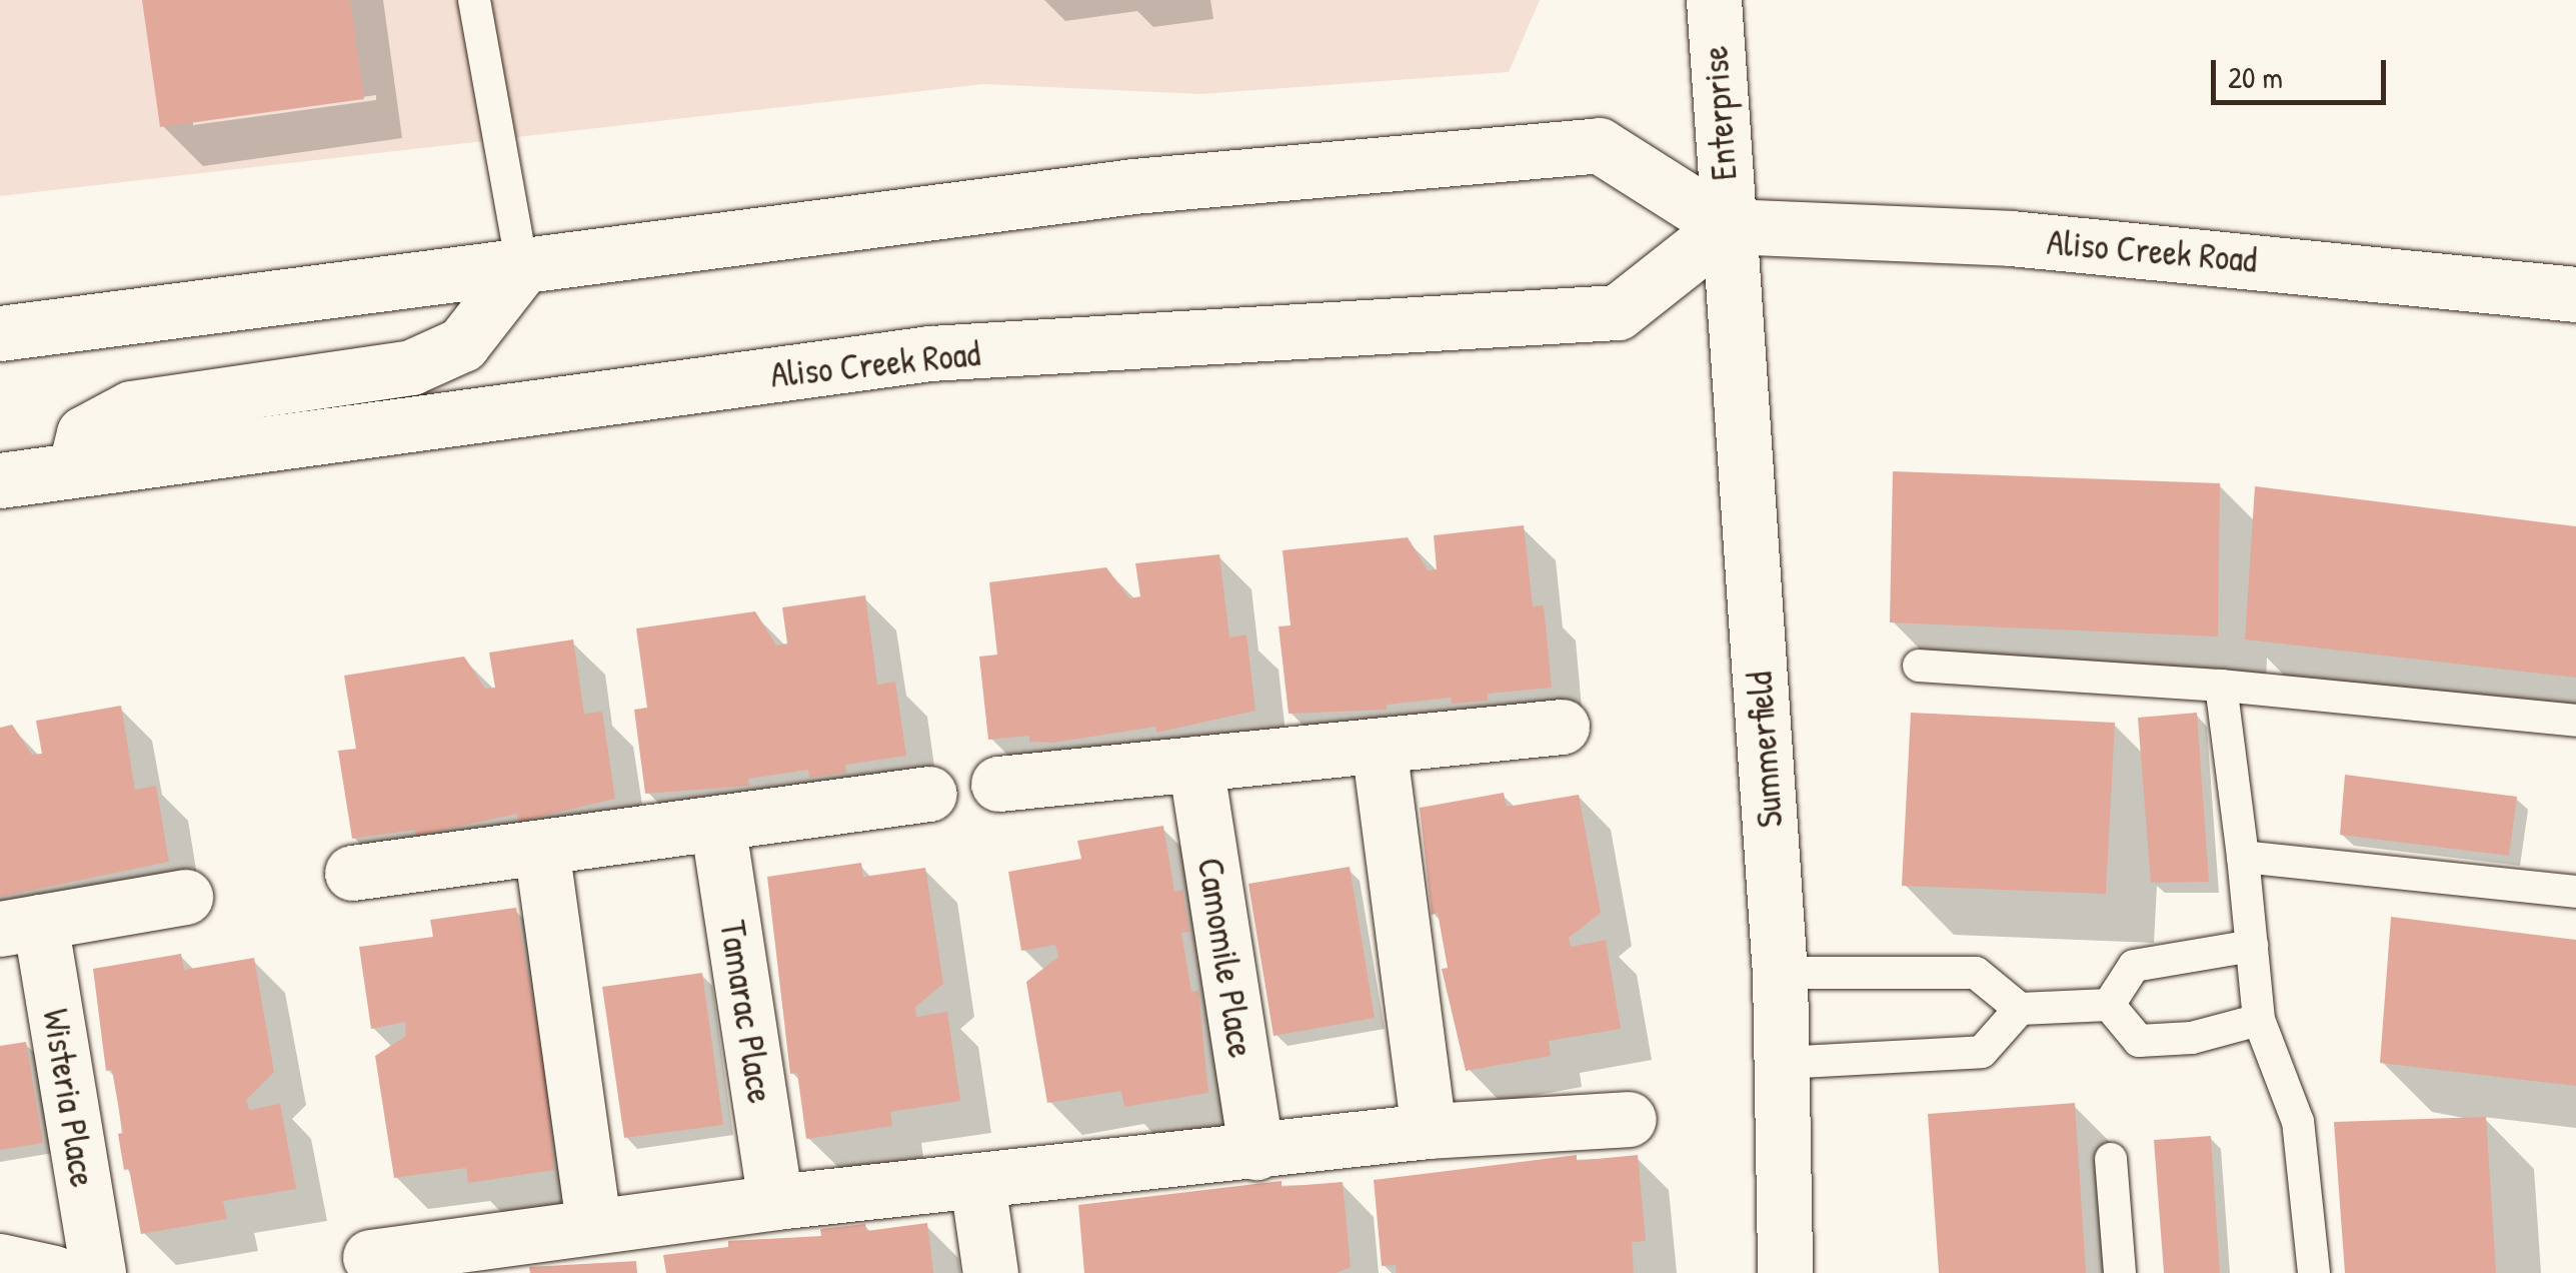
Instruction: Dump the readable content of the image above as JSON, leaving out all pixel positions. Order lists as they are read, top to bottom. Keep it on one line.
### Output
{"streets":{"street":["Enterprise","Aliso Creek Road","Summerfield","Camomile Place","Tamarac Place","Wisteria Place"]},"crossings":[["Enterprise","Aliso Creek Road"],["Enterprise","Summerfield"],["Aliso Creek Road","Summerfield"]],"scale_bar":"20 m"}
